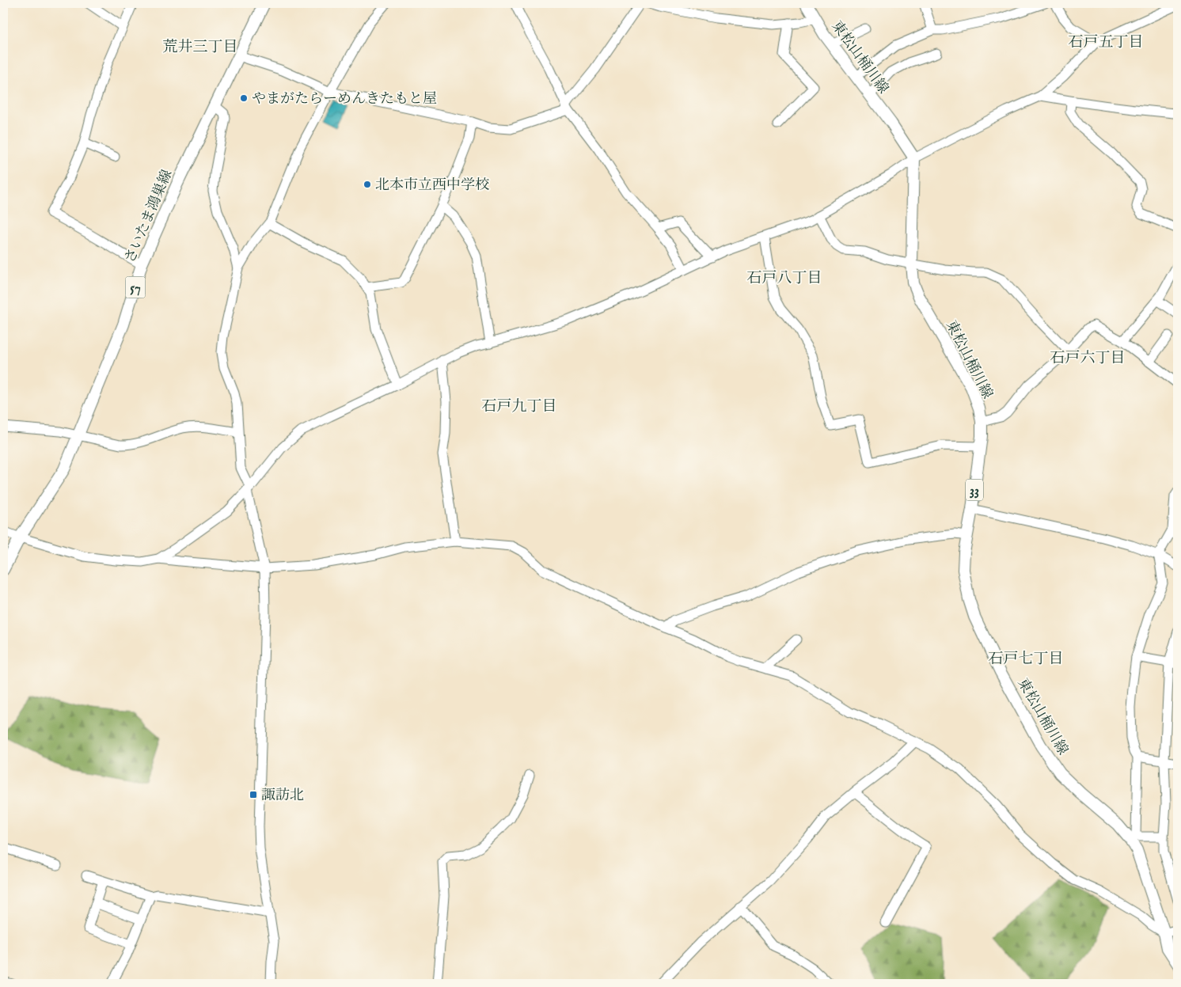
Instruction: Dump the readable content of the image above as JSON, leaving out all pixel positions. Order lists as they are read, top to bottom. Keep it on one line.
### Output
{"streets":{"main road":["東松山桶川線","さいたま鴻巣線","57","33"]},"districts":["石戸五丁目","荒井三丁目","石戸八丁目","石戸六丁目","石戸九丁目","石戸七丁目"],"places":{"other":["やまがたらーめんきたもと屋","北本市立西中学校"],"transit":["諏訪北"]}}
